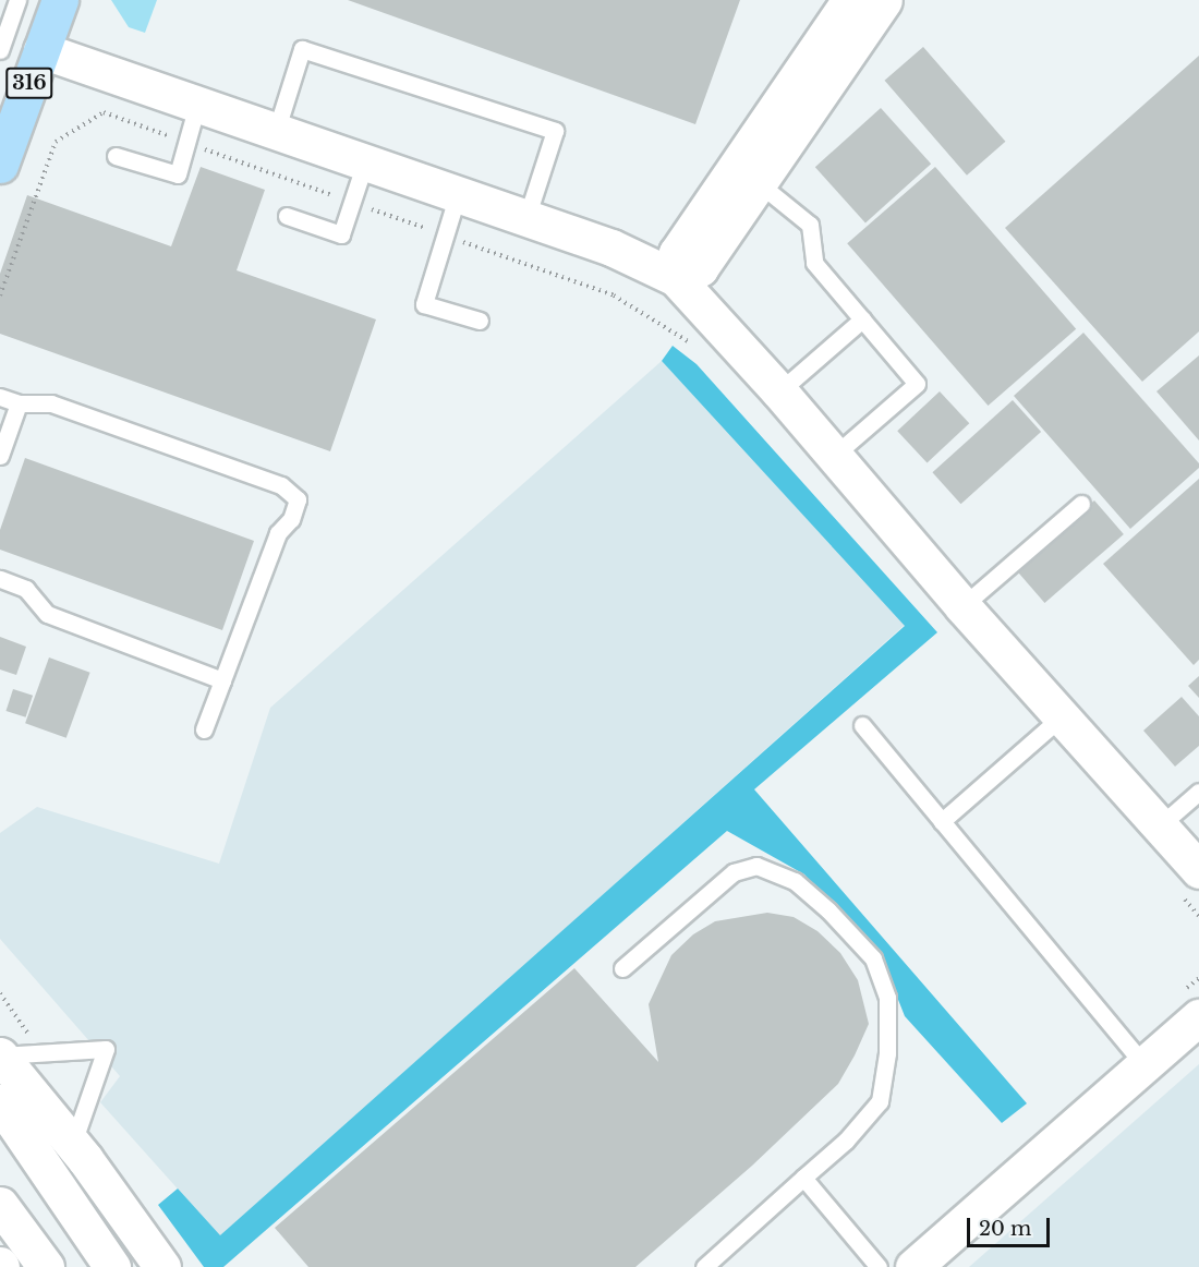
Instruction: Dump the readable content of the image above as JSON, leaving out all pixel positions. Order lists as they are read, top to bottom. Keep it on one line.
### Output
{"streets":{"main road":["316"]},"scale_bar":"20 m"}
